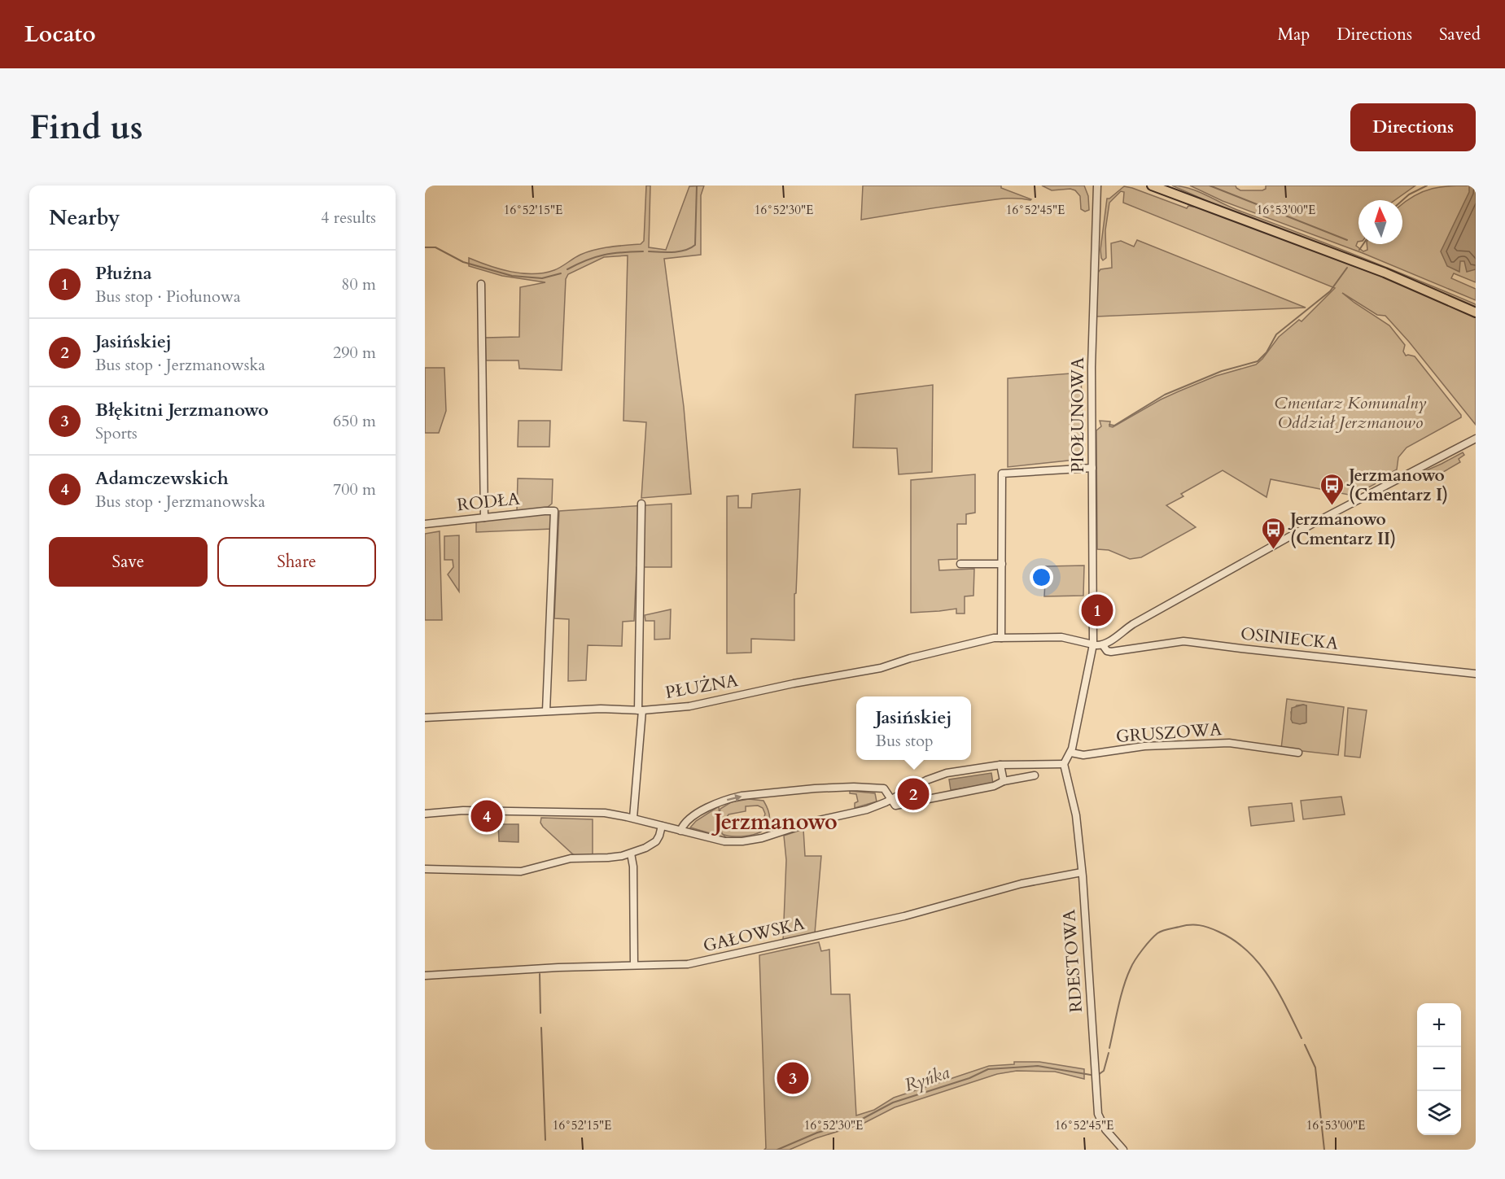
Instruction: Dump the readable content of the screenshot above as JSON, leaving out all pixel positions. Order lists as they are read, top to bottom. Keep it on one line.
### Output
{"streets":{"street":["PIOŁUNOWA","RODŁA","OSINIECKA","PŁUŻNA","GRUSZOWA","GAŁOWSKA","RDESTOWA"]},"crossings":[["PIOŁUNOWA","PŁUŻNA"],["PIOŁUNOWA","GRUSZOWA"],["RODŁA","PŁUŻNA"],["OSINIECKA","PŁUŻNA"],["GAŁOWSKA","RDESTOWA"]],"districts":["Jerzmanowo"],"water":["Ryńka"],"parks":["Cmentarz Komunalny Oddział Jerzmanowo"],"places":{"bus stop":["Jerzmanowo (Cmentarz I)","Jerzmanowo (Cmentarz II)"]},"north":"top","page":{"header":"Locato","nav":["Map","Directions","Saved"],"buttons":["Directions",["Save","Share"]],"title":"Find us","heading":["Nearby","4 results"],"list":[{"mark":"1","name":"Płużna","note":"Bus stop · Piołunowa","value":"80 m"},{"mark":"2","name":"Jasińskiej","note":"Bus stop · Jerzmanowska","value":"290 m"},{"mark":"3","name":"Błękitni Jerzmanowo","note":"Sports","value":"650 m"},{"mark":"4","name":"Adamczewskich","note":"Bus stop · Jerzmanowska","value":"700 m"}],"pins":["1","2","4","3"],"popup":["Jasińskiej","Bus stop"],"map_buttons":["+","−"]},"coordinates":["16°52'15\"E","16°52'30\"E","16°52'45\"E","16°53'00\"E"]}
